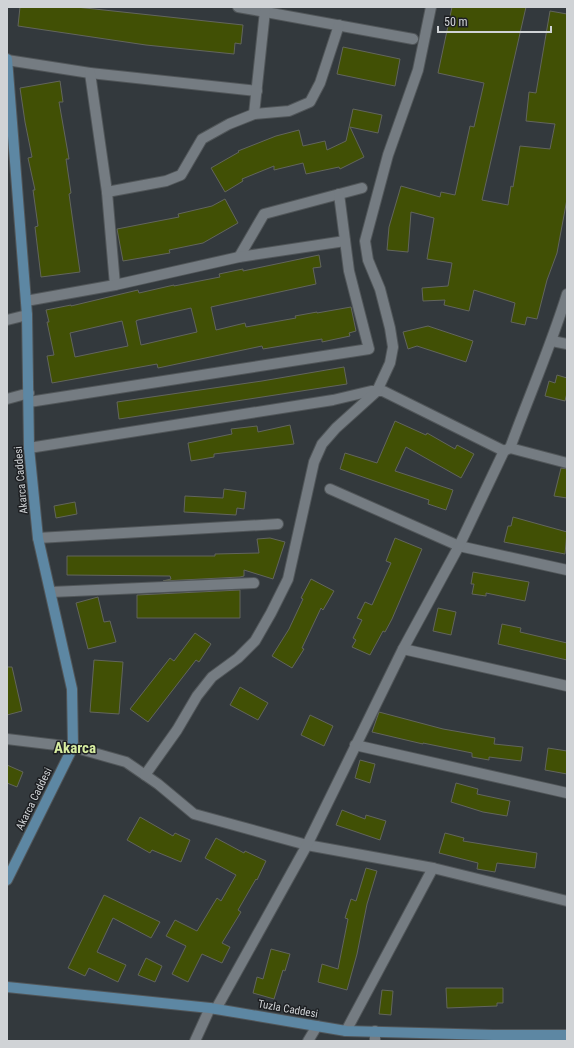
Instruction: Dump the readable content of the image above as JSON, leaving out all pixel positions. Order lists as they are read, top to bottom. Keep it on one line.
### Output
{"streets":{"main road":["Akarca Caddesi","Tuzla Caddesi"]},"districts":["Akarca"],"scale_bar":"50 m"}
